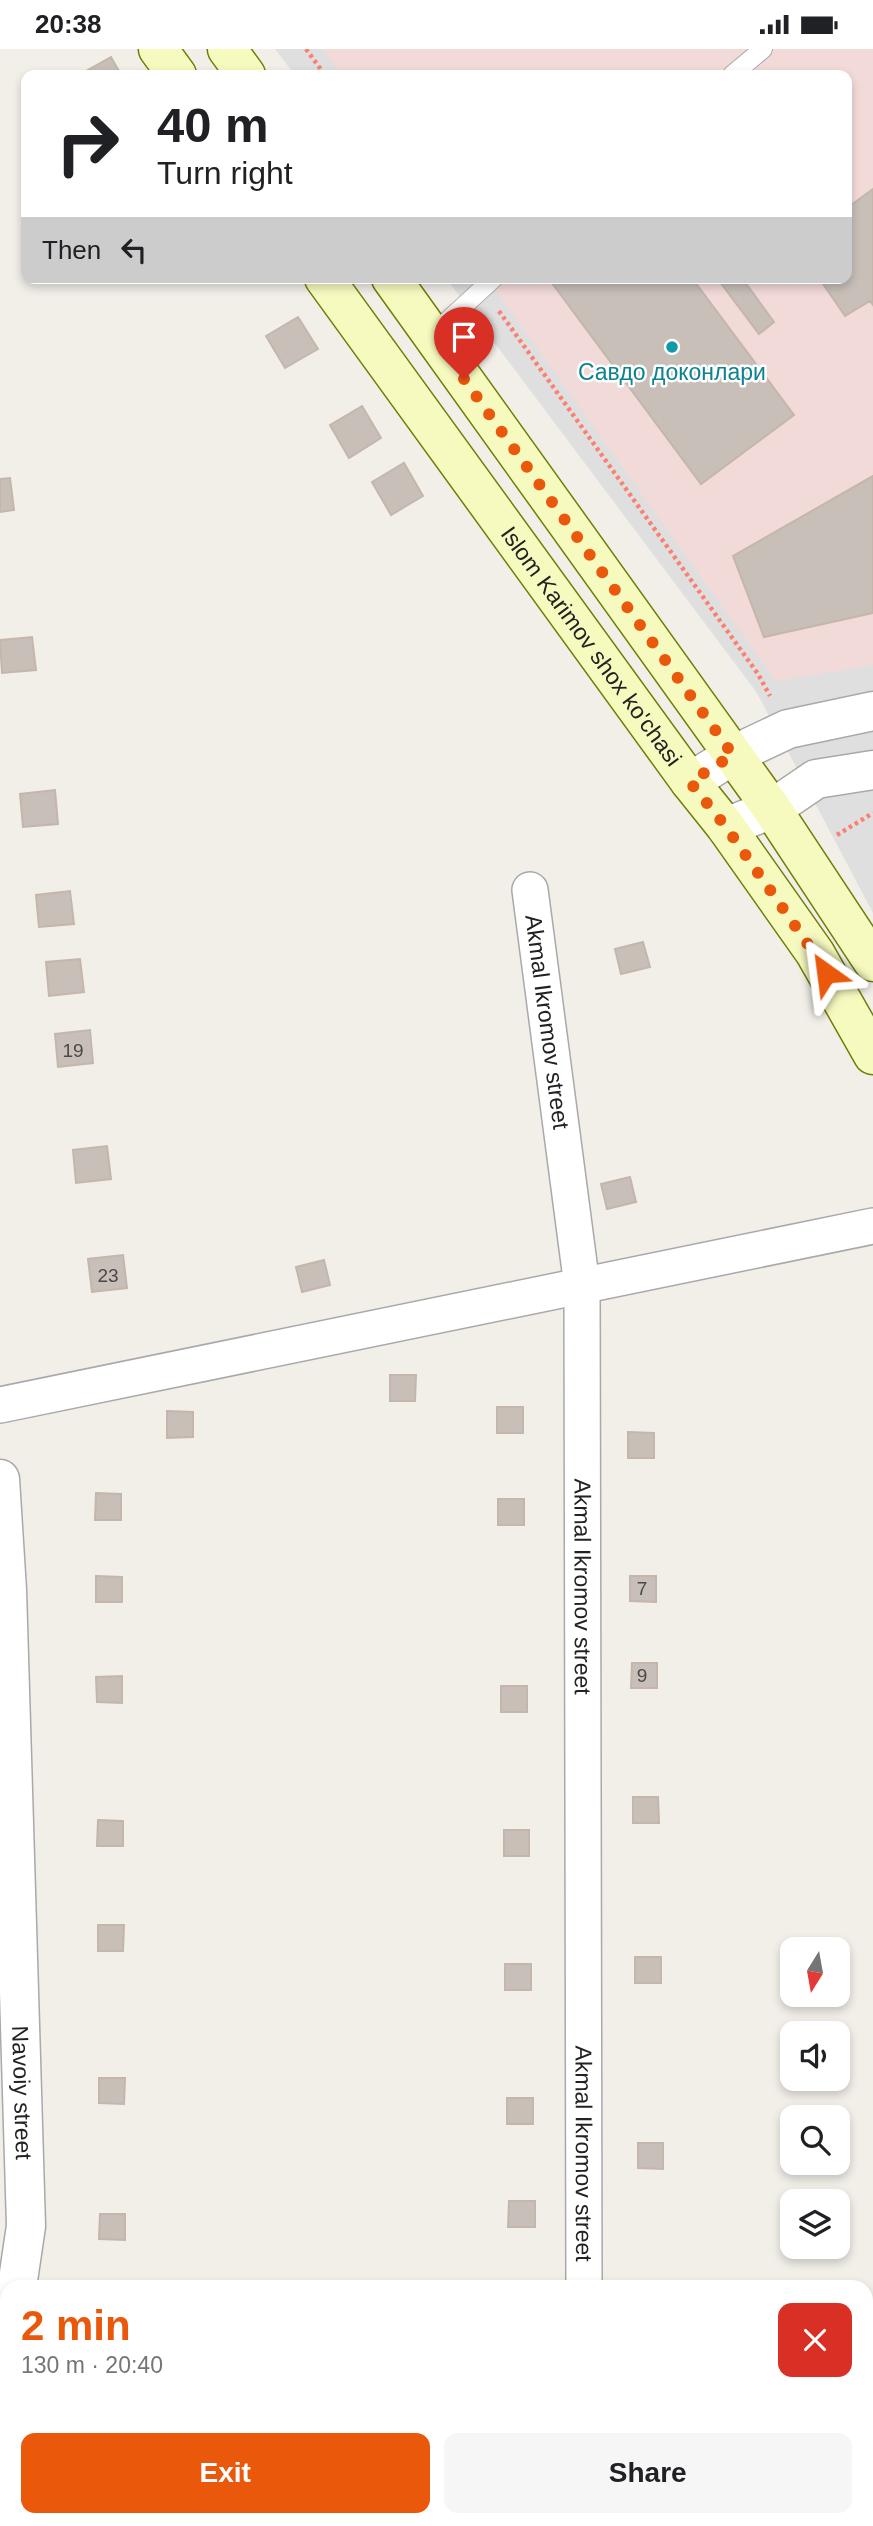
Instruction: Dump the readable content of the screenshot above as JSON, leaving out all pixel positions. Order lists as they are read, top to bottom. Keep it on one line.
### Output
{"streets":{"main road":["Islom Karimov shox ko'chasi"],"street":["Akmal Ikromov street","Navoiy street"]},"places":["Cавдо доконлари"],"house_numbers":["19","23","7","9"],"north":"bottom","page":{"status":"20:38","turn":["40 m","Turn right"],"then":"Then","heading":["2 min","130 m · 20:40"],"buttons":["Exit","Share"]}}
